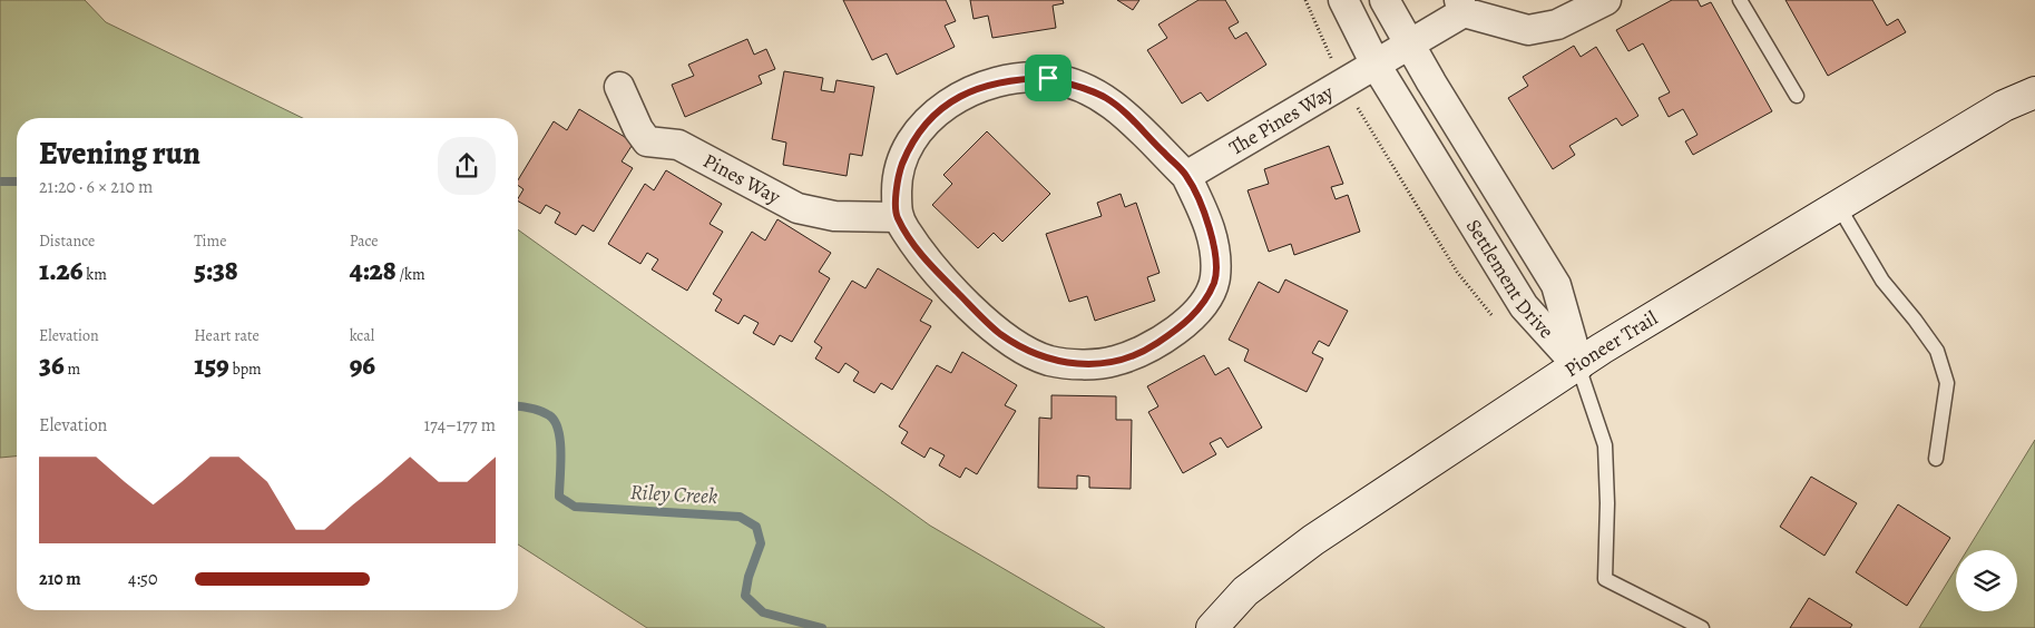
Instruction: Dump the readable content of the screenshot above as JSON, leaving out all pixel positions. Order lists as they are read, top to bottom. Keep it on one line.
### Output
{"streets":{"main road":["Pioneer Trail"],"street":["The Pines Way","Pines Way","Settlement Drive"]},"crossings":[["The Pines Way","Settlement Drive"],["Settlement Drive","Pioneer Trail"]],"water":["Riley Creek"],"page":{"heading":["Evening run","21:20 · 6 × 210 m"],"stats":[["Distance","1.26 km"],["Time","5:38"],["Pace","4:28 /km"],["Elevation","36 m"],["Heart rate","159 bpm"],["kcal","96"]],"chart":["Elevation","174–177 m"],"list":[{"name":"210 m","note":"4:50"}]}}
